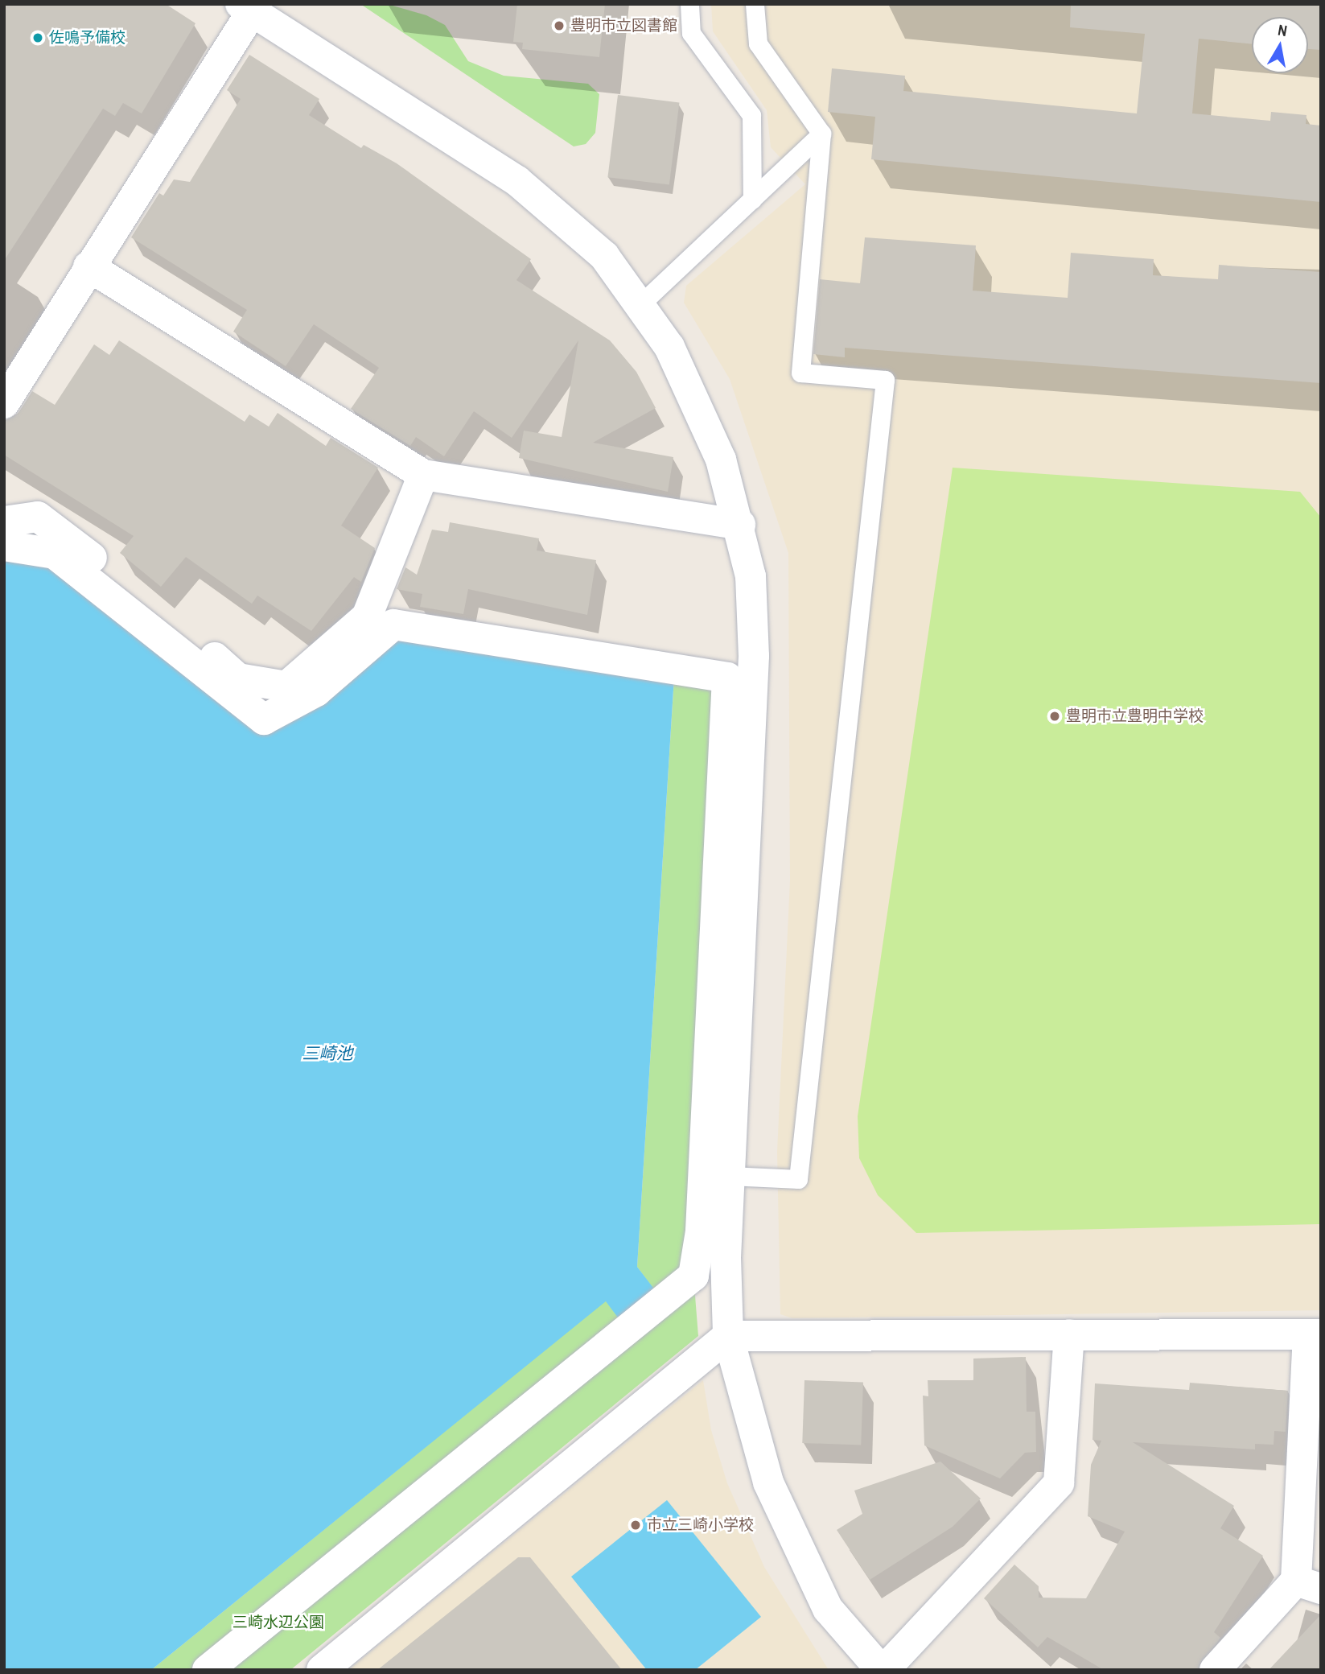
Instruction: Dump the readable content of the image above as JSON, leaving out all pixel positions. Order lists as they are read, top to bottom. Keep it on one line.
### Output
{"water":["三崎池"],"parks":["三崎水辺公園"],"places":["豊明市立図書館","佐鳴予備校","豊明市立豊明中学校","市立三崎小学校"],"north":"top"}
